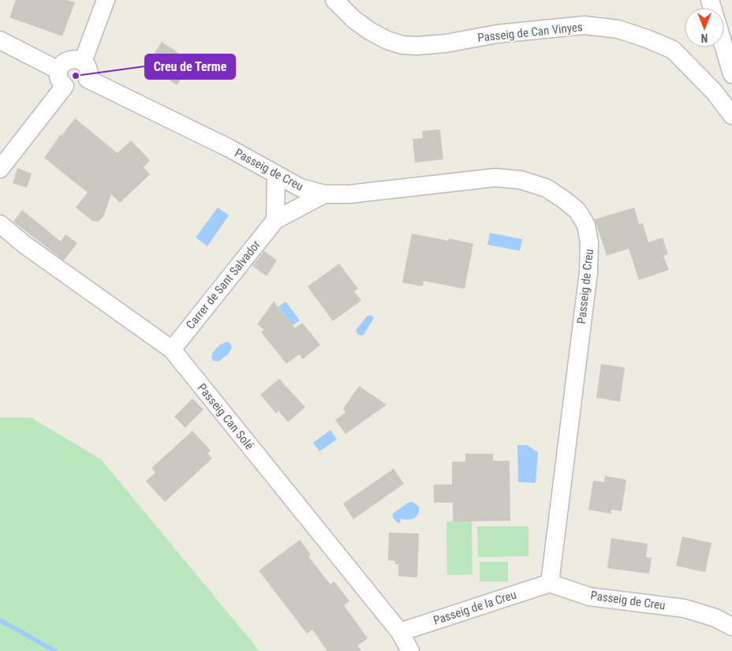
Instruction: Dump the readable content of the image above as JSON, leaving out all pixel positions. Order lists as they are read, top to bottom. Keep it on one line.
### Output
{"streets":{"street":["Passeig de Can Vinyes","Passeig de Creu","Carrer de Sant Salvador","Passeig Can Solé","Passeig de la Creu"]},"crossings":[["Passeig de Creu","Carrer de Sant Salvador"],["Passeig de Creu","Passeig de la Creu"],["Carrer de Sant Salvador","Passeig Can Solé"],["Passeig Can Solé","Passeig de la Creu"]],"places":["Creu de Terme"],"north":"bottom"}
